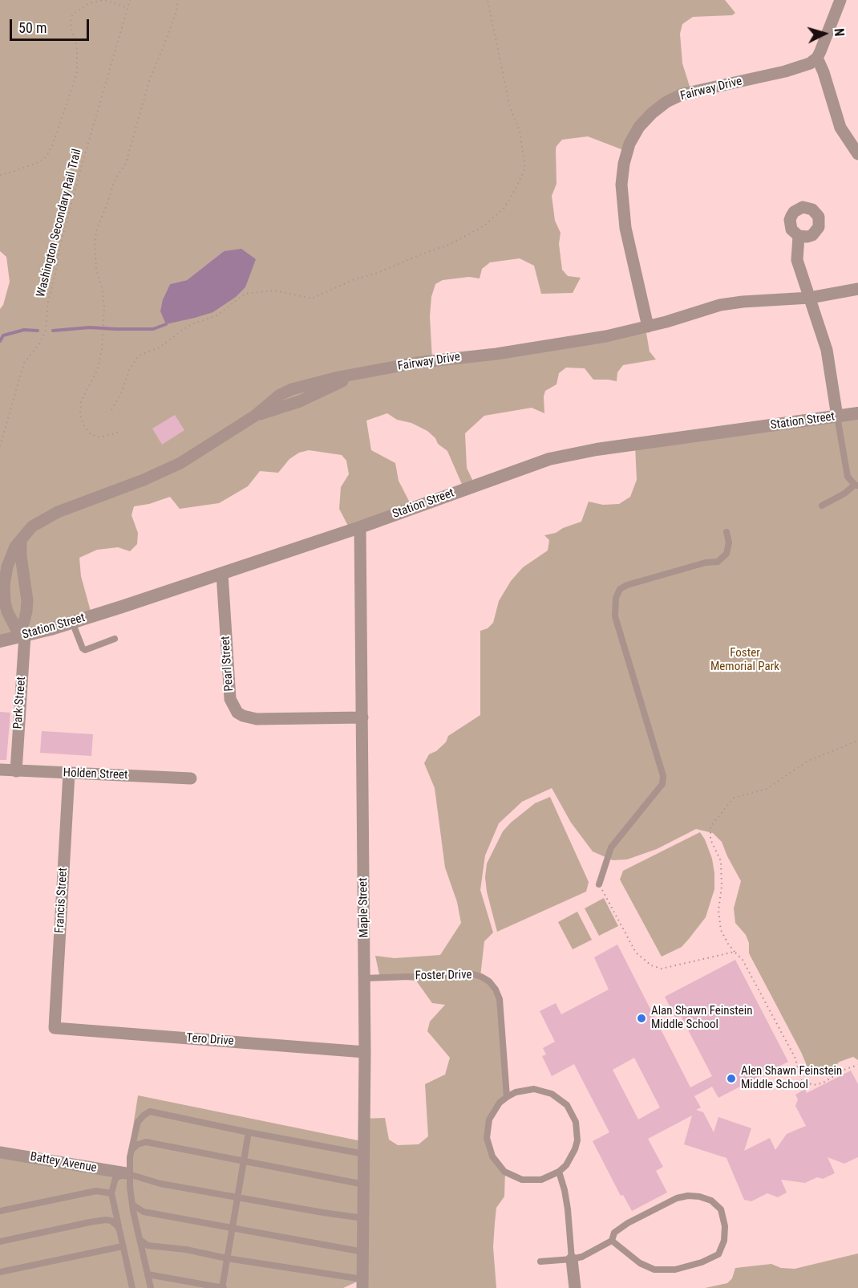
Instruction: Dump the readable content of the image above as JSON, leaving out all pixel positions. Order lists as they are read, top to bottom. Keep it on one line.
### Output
{"streets":{"street":["Fairway Drive","Station Street","Pearl Street","Park Street","Holden Street","Francis Street","Maple Street","Tero Drive","Battey Avenue"],"lane":["Foster Drive"],"path":["Washington Secondary Rail Trail"]},"crossings":[["Fairway Drive","Station Street"],["Fairway Drive","Park Street"],["Station Street","Pearl Street"],["Station Street","Park Street"],["Station Street","Maple Street"],["Pearl Street","Maple Street"],["Park Street","Holden Street"],["Holden Street","Francis Street"],["Francis Street","Tero Drive"],["Maple Street","Foster Drive"],["Maple Street","Tero Drive"]],"parks":["Foster Memorial Park"],"places":["Alan Shawn Feinstein Middle School","Alen Shawn Feinstein Middle School"],"scale_bar":"50 m","north":"right"}
